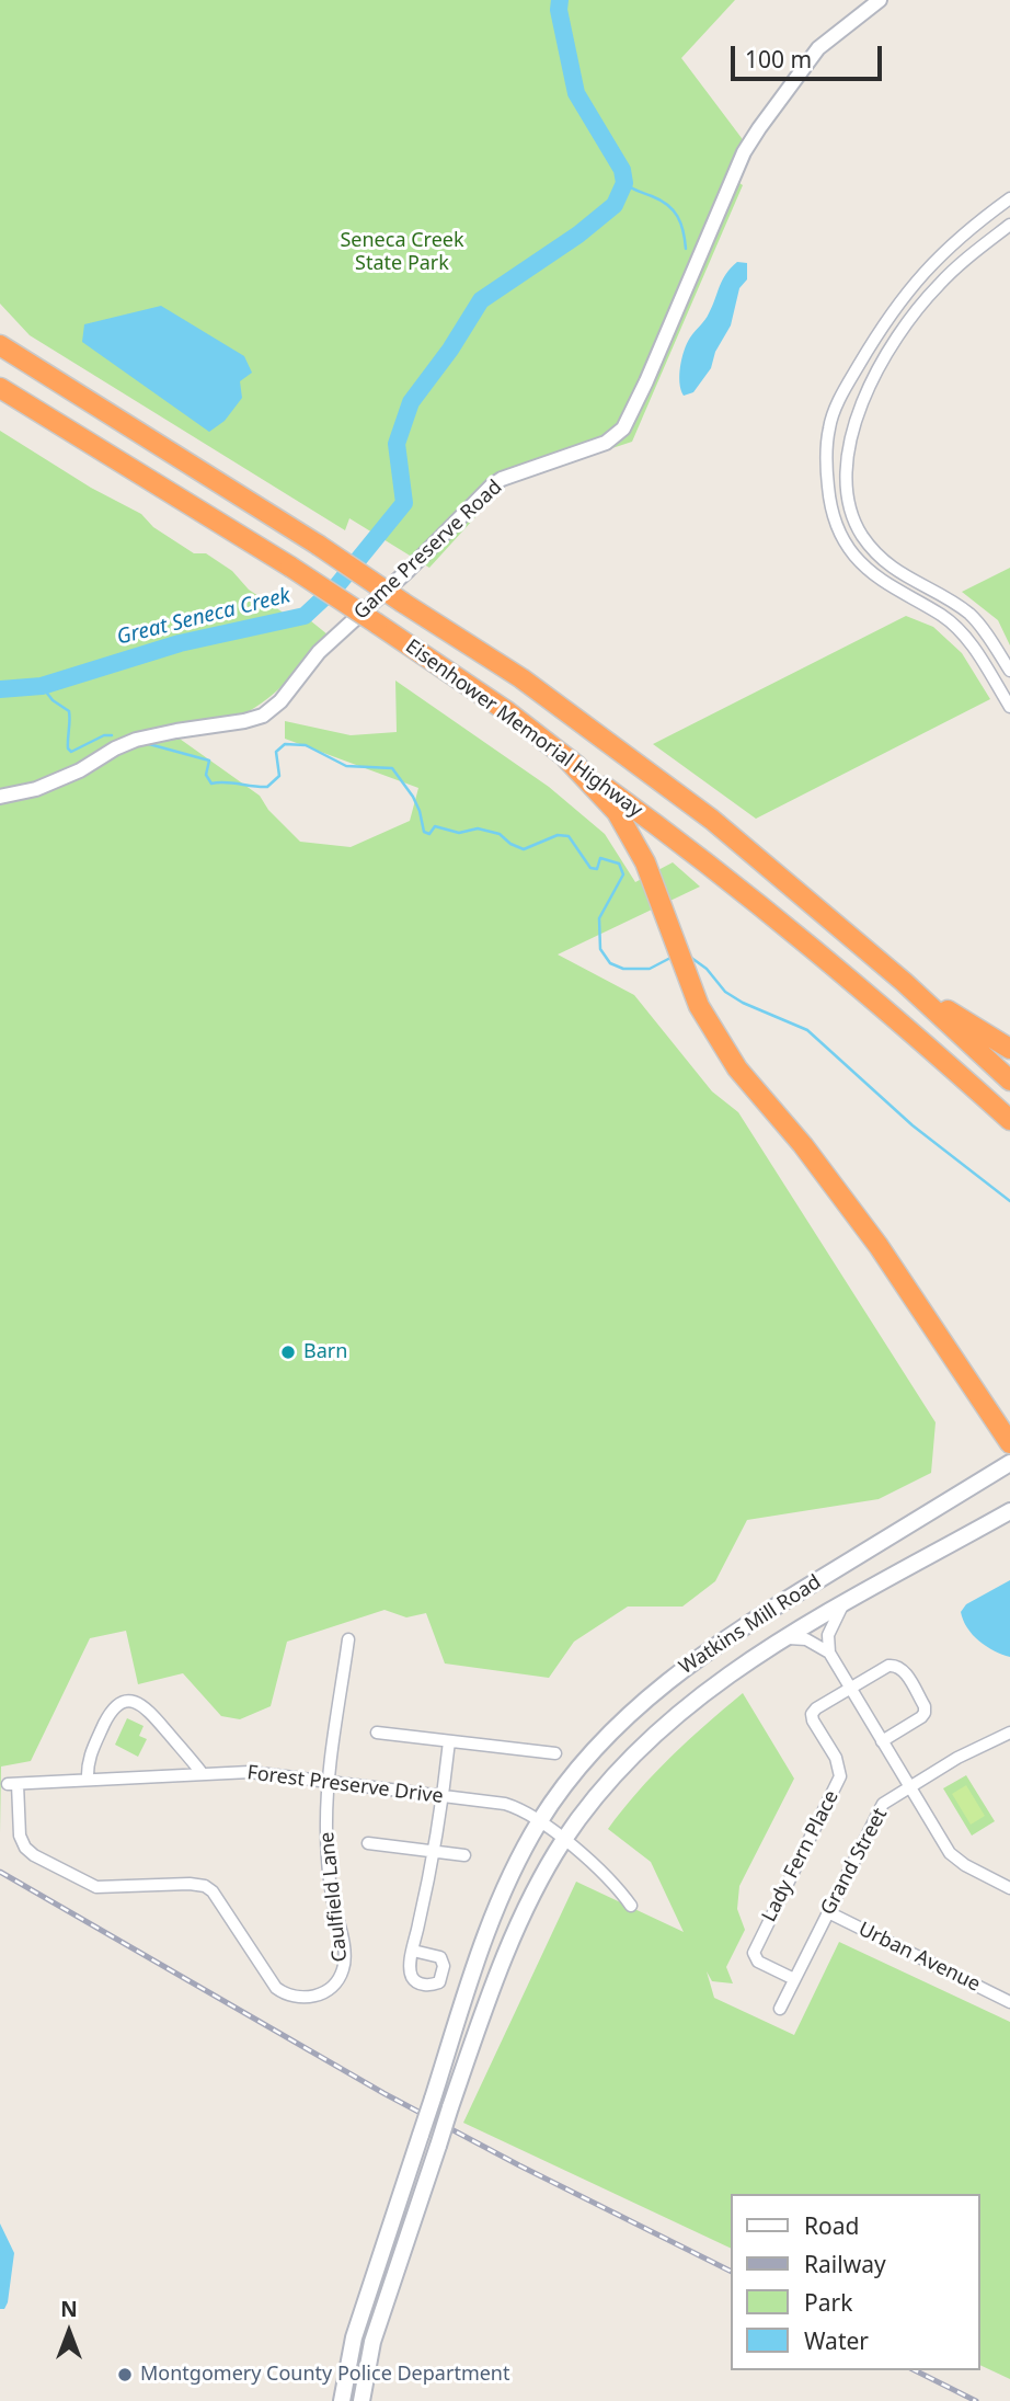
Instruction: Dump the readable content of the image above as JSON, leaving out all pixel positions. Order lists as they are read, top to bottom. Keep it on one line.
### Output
{"streets":{"highway":["Eisenhower Memorial Highway"],"main road":["Watkins Mill Road"],"street":["Game Preserve Road","Forest Preserve Drive","Lady Fern Place","Grand Street","Caulfield Lane","Urban Avenue"]},"crossings":[["Watkins Mill Road","Forest Preserve Drive"],["Forest Preserve Drive","Caulfield Lane"],["Lady Fern Place","Grand Street"],["Grand Street","Urban Avenue"]],"water":["Great Seneca Creek"],"parks":["Seneca Creek State Park"],"places":["Barn","Montgomery County Police Department"],"legend":["Road","Railway","Park","Water"],"scale_bar":"100 m","north":"top"}
